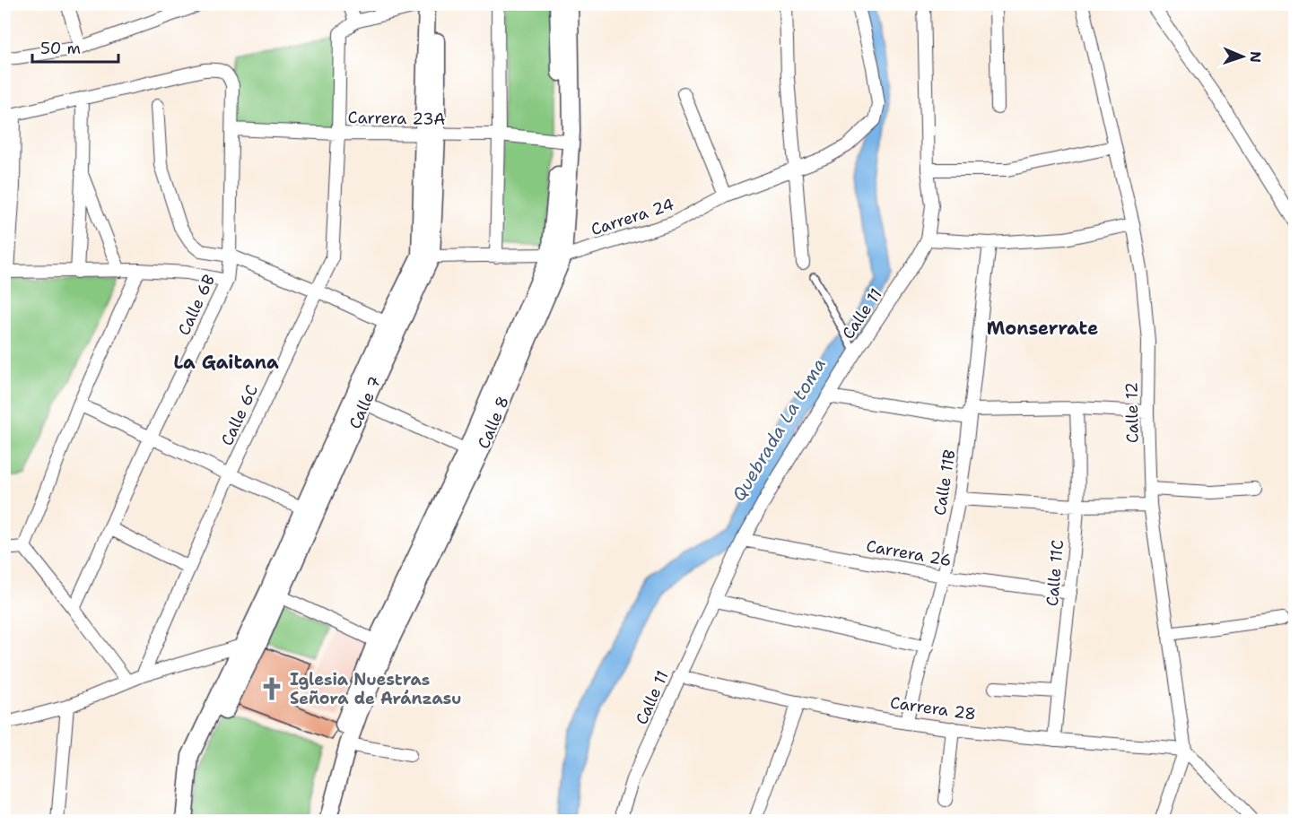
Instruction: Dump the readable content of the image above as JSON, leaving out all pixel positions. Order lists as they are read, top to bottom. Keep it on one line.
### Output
{"streets":{"main road":["Calle 7","Calle 8"],"street":["Carrera 23A","Carrera 24","Calle 6B","Calle 11","Calle 12","Calle 6C","Calle 11B","Carrera 26","Calle 11C","Carrera 28"]},"crossings":[["Carrera 23A","Calle 6B"],["Carrera 23A","Calle 7"],["Carrera 23A","Calle 6C"],["Carrera 23A","Calle 8"],["Carrera 24","Calle 7"],["Carrera 24","Calle 8"],["Calle 11","Carrera 26"],["Calle 11","Carrera 28"],["Calle 12","Carrera 28"],["Calle 11B","Carrera 26"],["Calle 11B","Carrera 28"],["Carrera 26","Calle 11C"],["Calle 11C","Carrera 28"]],"districts":["Monserrate","La Gaitana"],"water":["Quebrada La toma"],"places":{"church":["Iglesia Nuestras Señora de Aránzasu"]},"scale_bar":"50 m","north":"right"}
